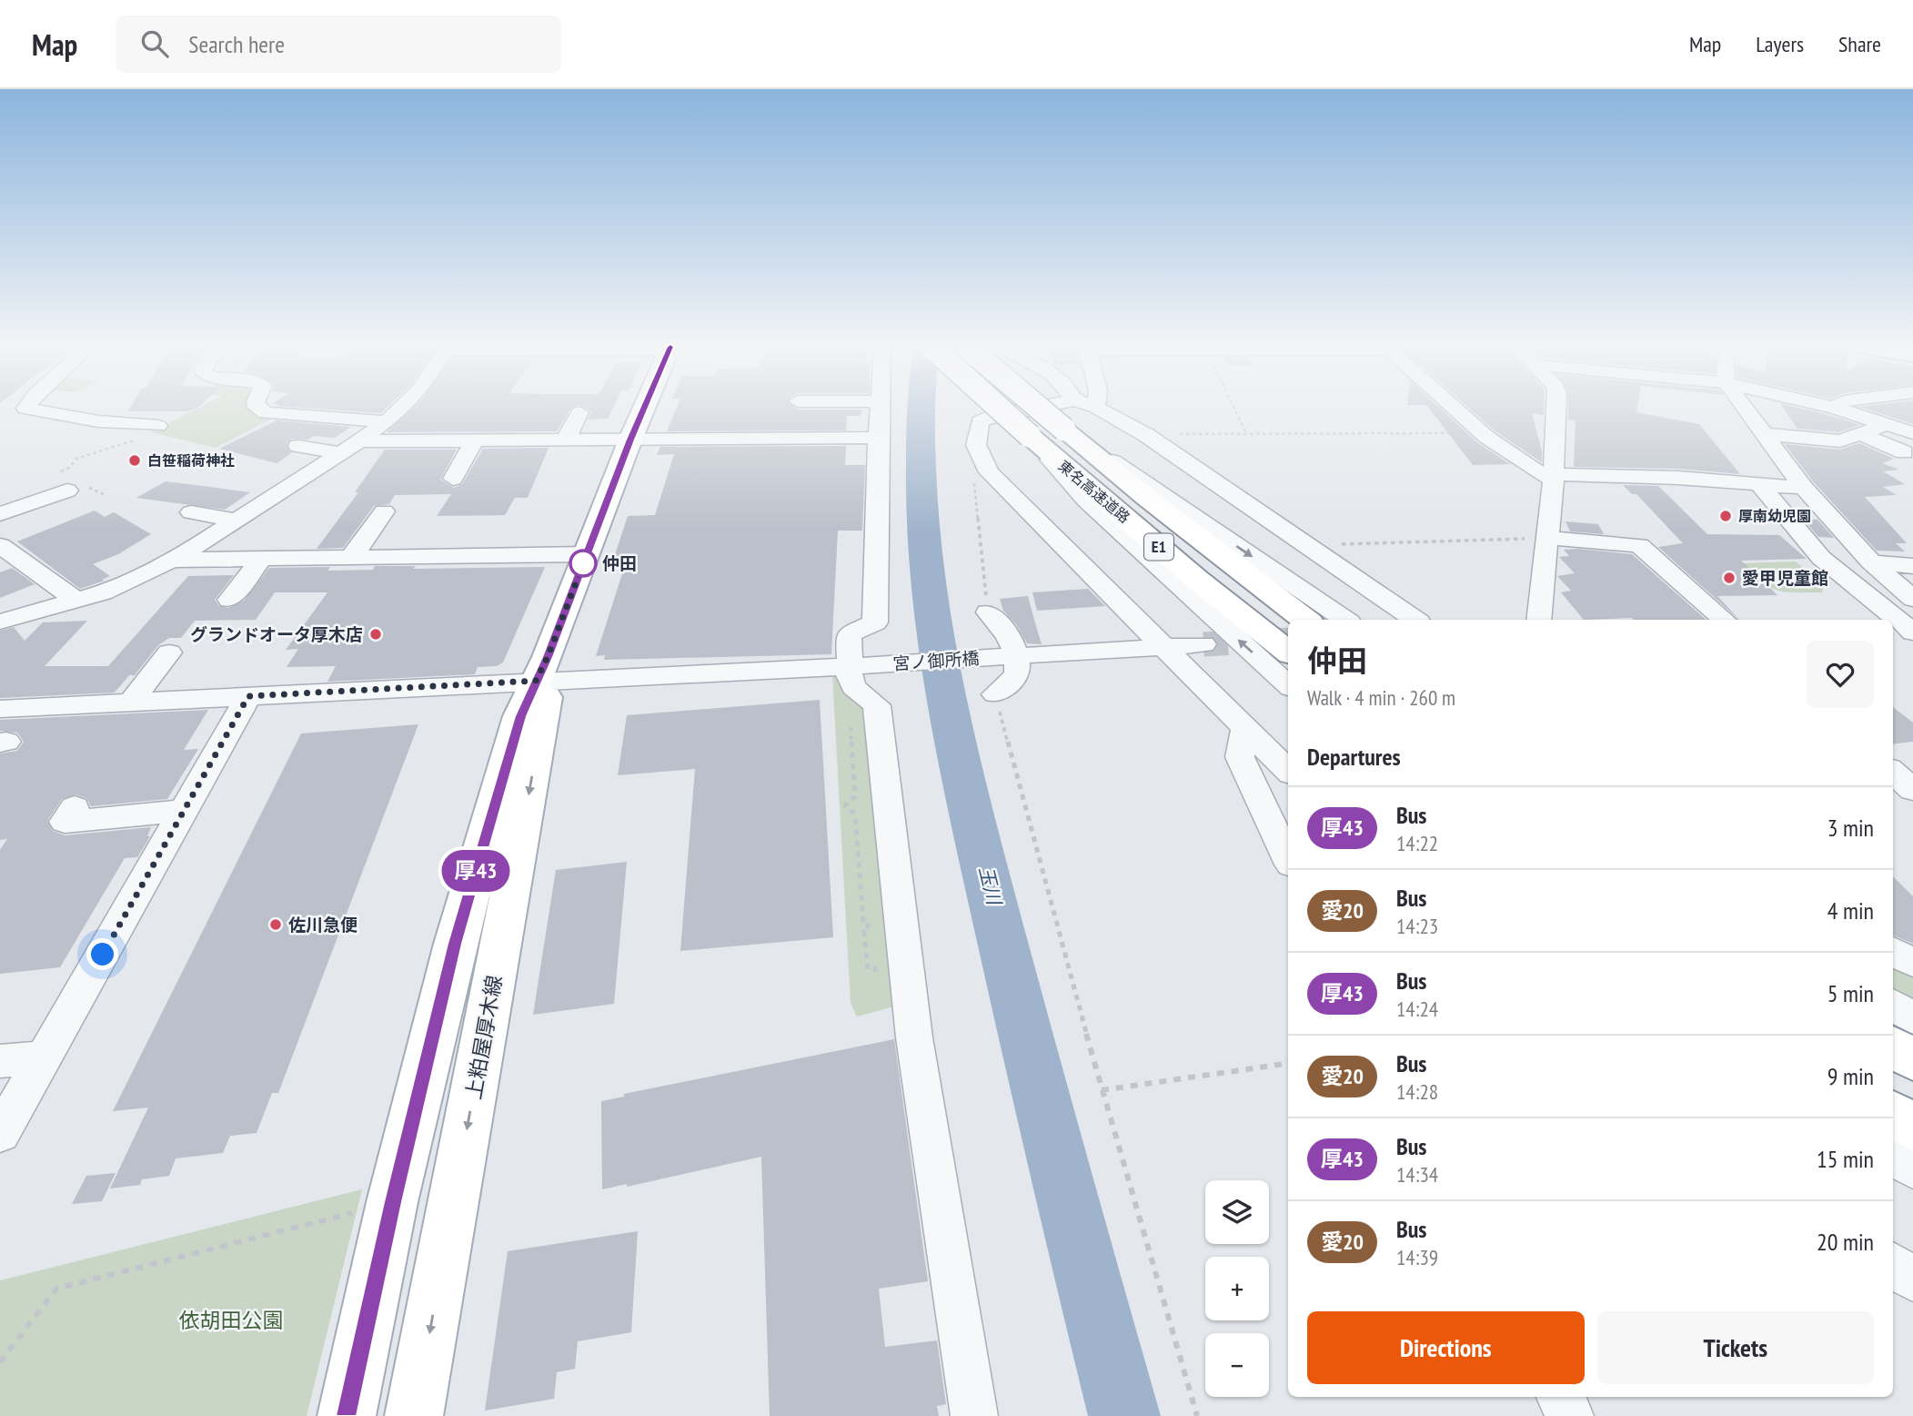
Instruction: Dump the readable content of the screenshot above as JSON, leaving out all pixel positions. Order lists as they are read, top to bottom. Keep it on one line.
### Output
{"streets":{"main road":["東名高速道路","E1","上粕屋厚木線"],"street":["宮ノ御所橋"]},"crossings":[["宮ノ御所橋","上粕屋厚木線"]],"water":["玉川"],"parks":["依胡田公園"],"places":["白笹稲荷神社","厚南幼児園","仲田","愛甲児童館","グランドオータ厚木店","佐川急便"],"lines":["bus line 厚43"],"page":{"header":"Map","search":"Search here","nav":["Map","Layers","Share"],"on_map":"厚43","heading":[["仲田","Walk · 4 min · 260 m"],"Departures"],"list":[{"mark":"厚43","name":"Bus","note":"14:22","value":"3 min"},{"mark":"愛20","name":"Bus","note":"14:23","value":"4 min"},{"mark":"厚43","name":"Bus","note":"14:24","value":"5 min"},{"mark":"愛20","name":"Bus","note":"14:28","value":"9 min"},{"mark":"厚43","name":"Bus","note":"14:34","value":"15 min"},{"mark":"愛20","name":"Bus","note":"14:39","value":"20 min"}],"map_buttons":["+","−"],"buttons":["Directions","Tickets"]}}
